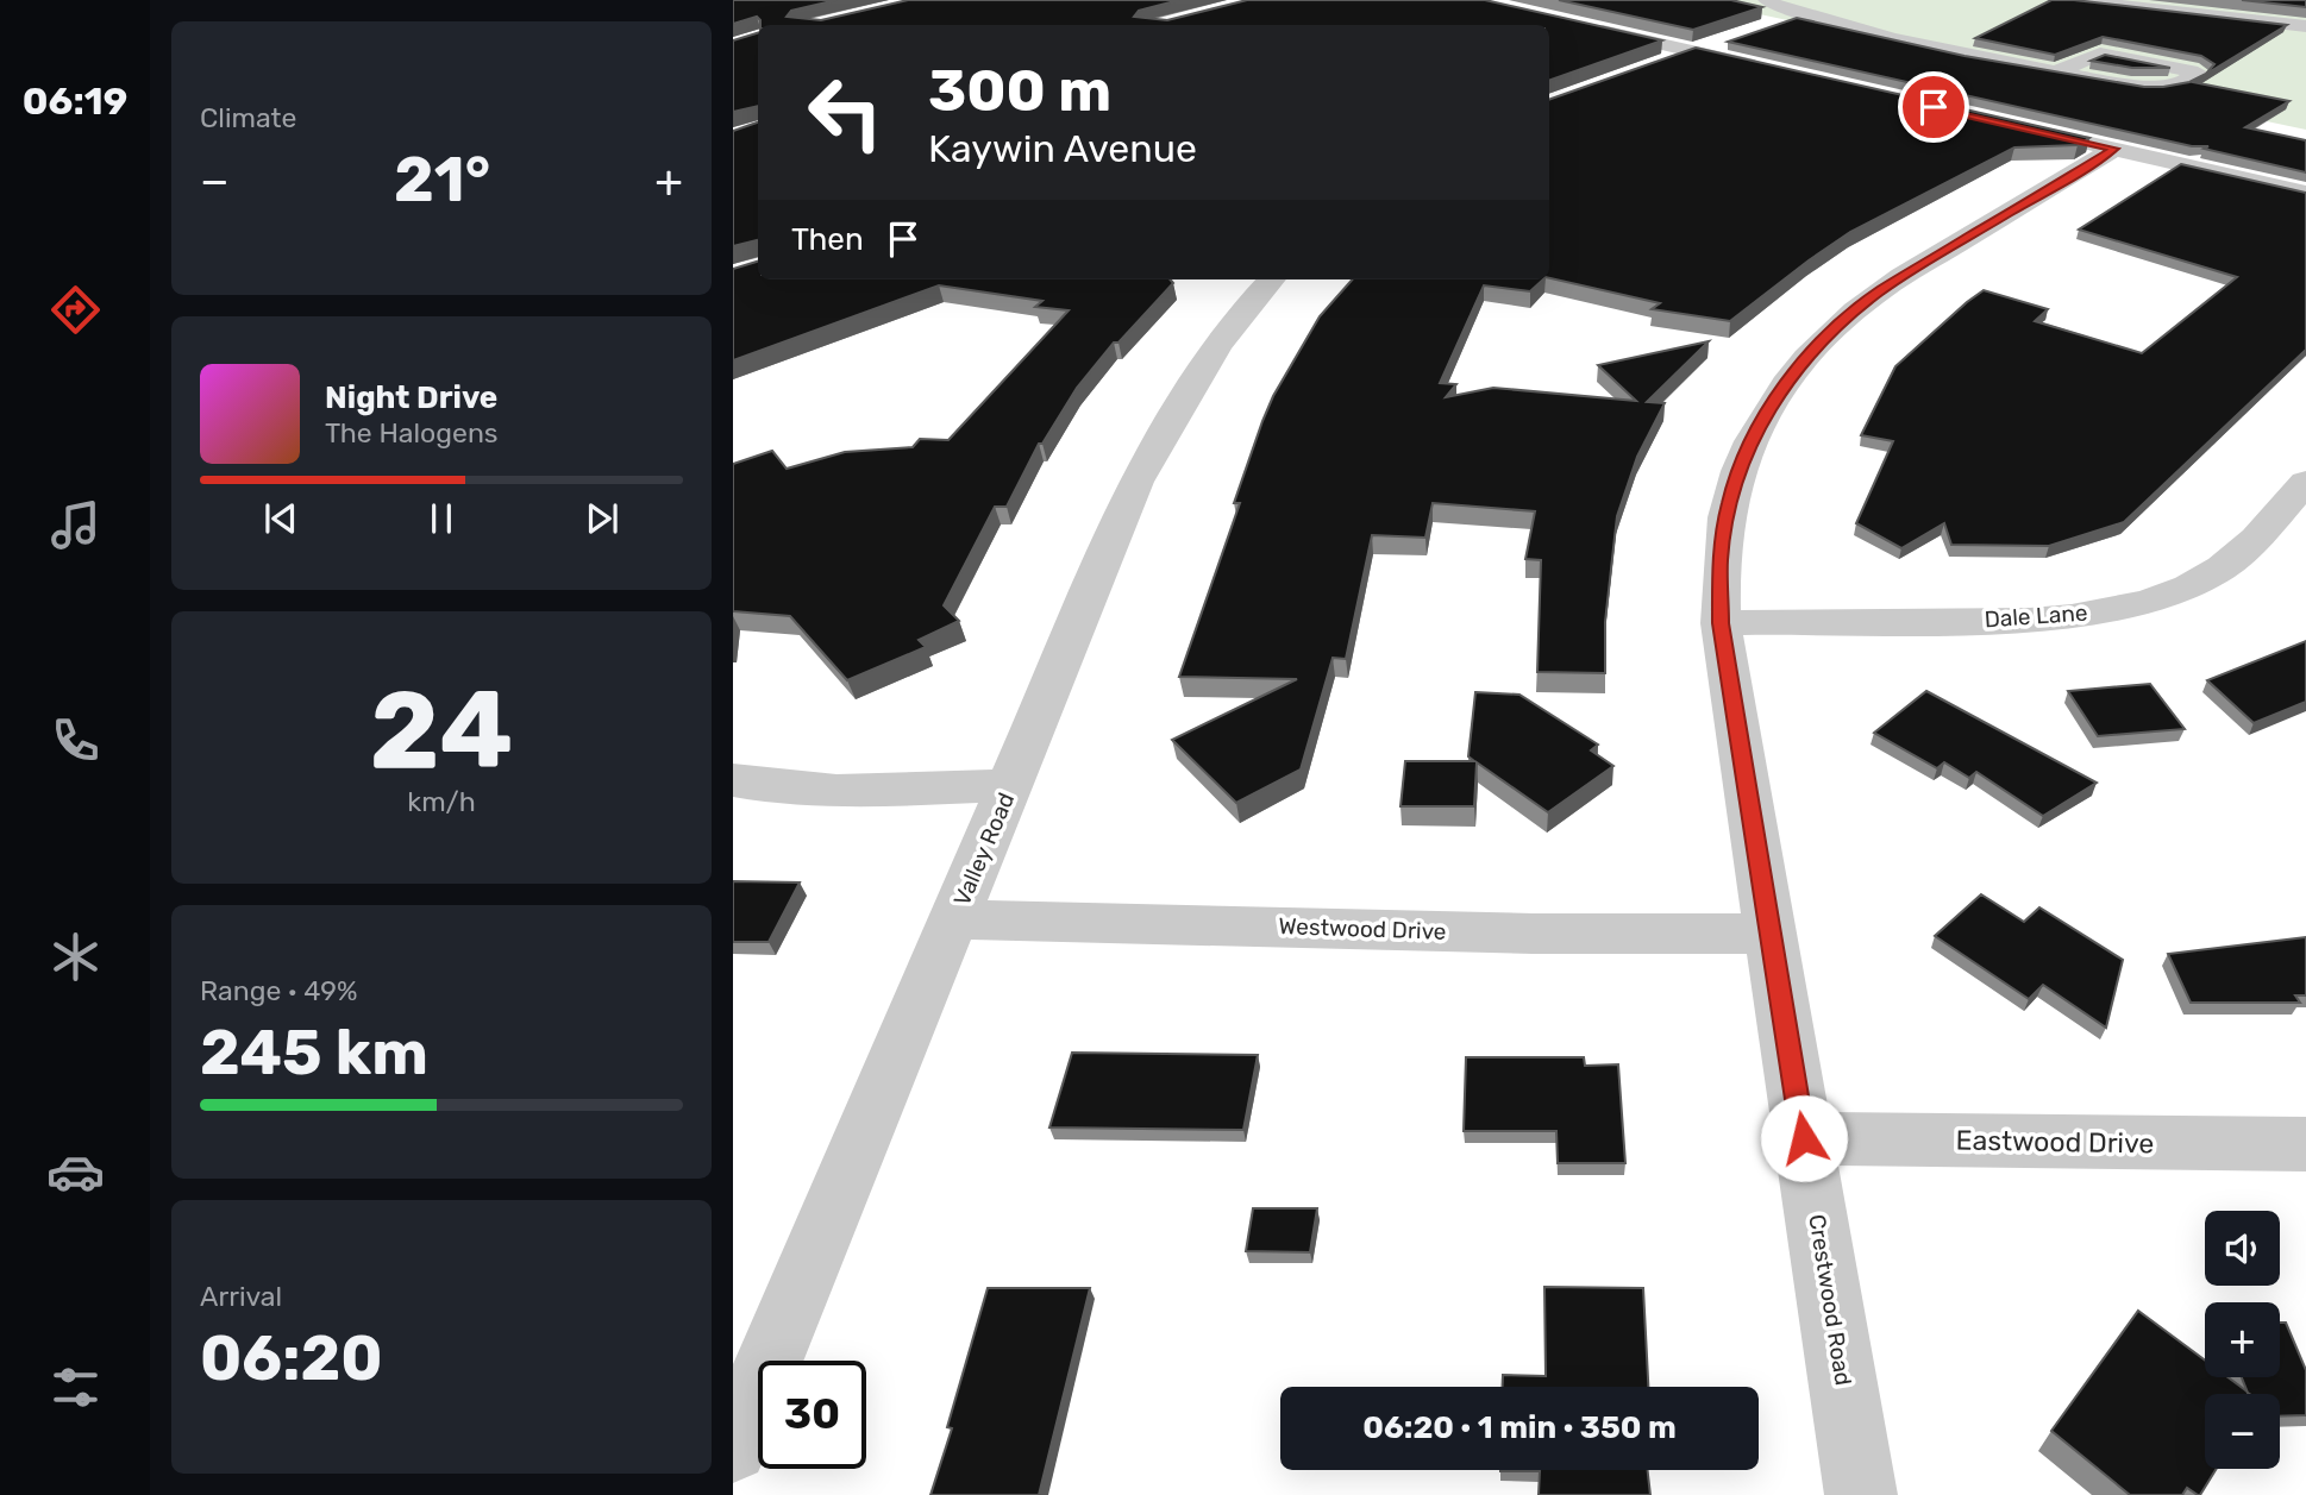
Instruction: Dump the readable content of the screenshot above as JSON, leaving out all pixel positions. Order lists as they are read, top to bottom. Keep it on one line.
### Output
{"streets":{"street":["Dale Lane","Valley Road","Westwood Drive","Eastwood Drive","Crestwood Road"]},"crossings":[["Dale Lane","Crestwood Road"],["Valley Road","Westwood Drive"],["Westwood Drive","Crestwood Road"],["Eastwood Drive","Crestwood Road"]],"page":{"tabs":"06:19","tile":["Climate",["24","km/h"],["Range · 49%","245 km"],["Arrival","06:20"]],"turn":["300 m","Kaywin Avenue"],"heat":["−","21°","+"],"then":"Then","song":["Night Drive","The Halogens"],"map_buttons":["+","−"],"limit":"30","trip":"06:20 · 1 min · 350 m"}}
